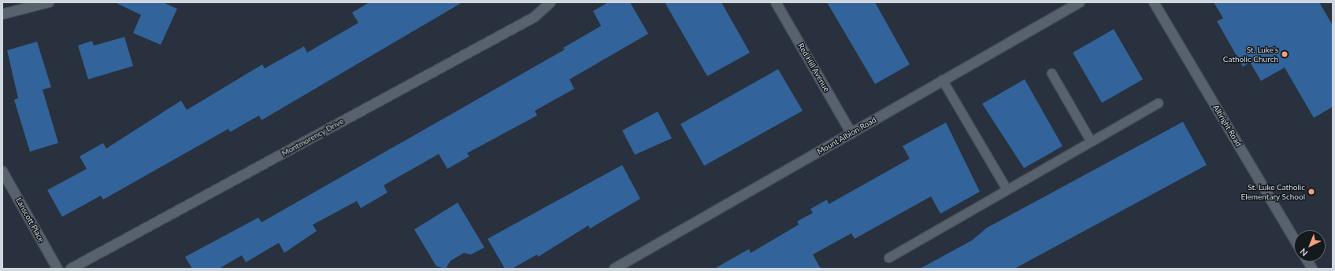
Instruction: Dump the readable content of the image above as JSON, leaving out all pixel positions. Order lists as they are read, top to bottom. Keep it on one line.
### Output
{"streets":{"street":["Red Hill Avenue","Albright Road","Mount Albion Road","Montmorency Drive","Lanscott Place"]},"crossings":[["Red Hill Avenue","Mount Albion Road"]],"places":["St. Luke's Catholic Church","St. Luke Catholic Elementary School"],"north":"bottom left"}
